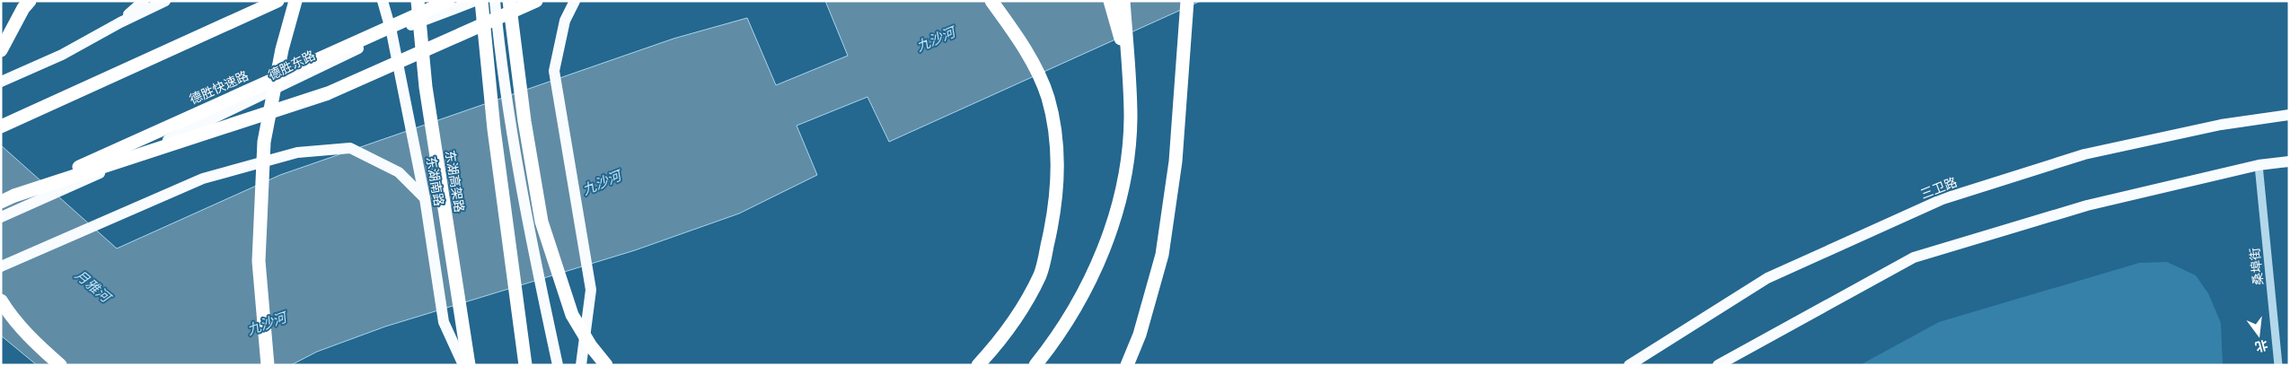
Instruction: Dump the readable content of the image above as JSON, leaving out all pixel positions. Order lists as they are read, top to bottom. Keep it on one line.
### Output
{"streets":{"highway":["德胜快速路","东湖高架路"],"main road":["德胜东路","东湖南路","三卫路"],"street":["桑埠街"]},"crossings":[["德胜东路","东湖南路"]],"water":["九沙河","月雅河"],"north":"bottom"}
